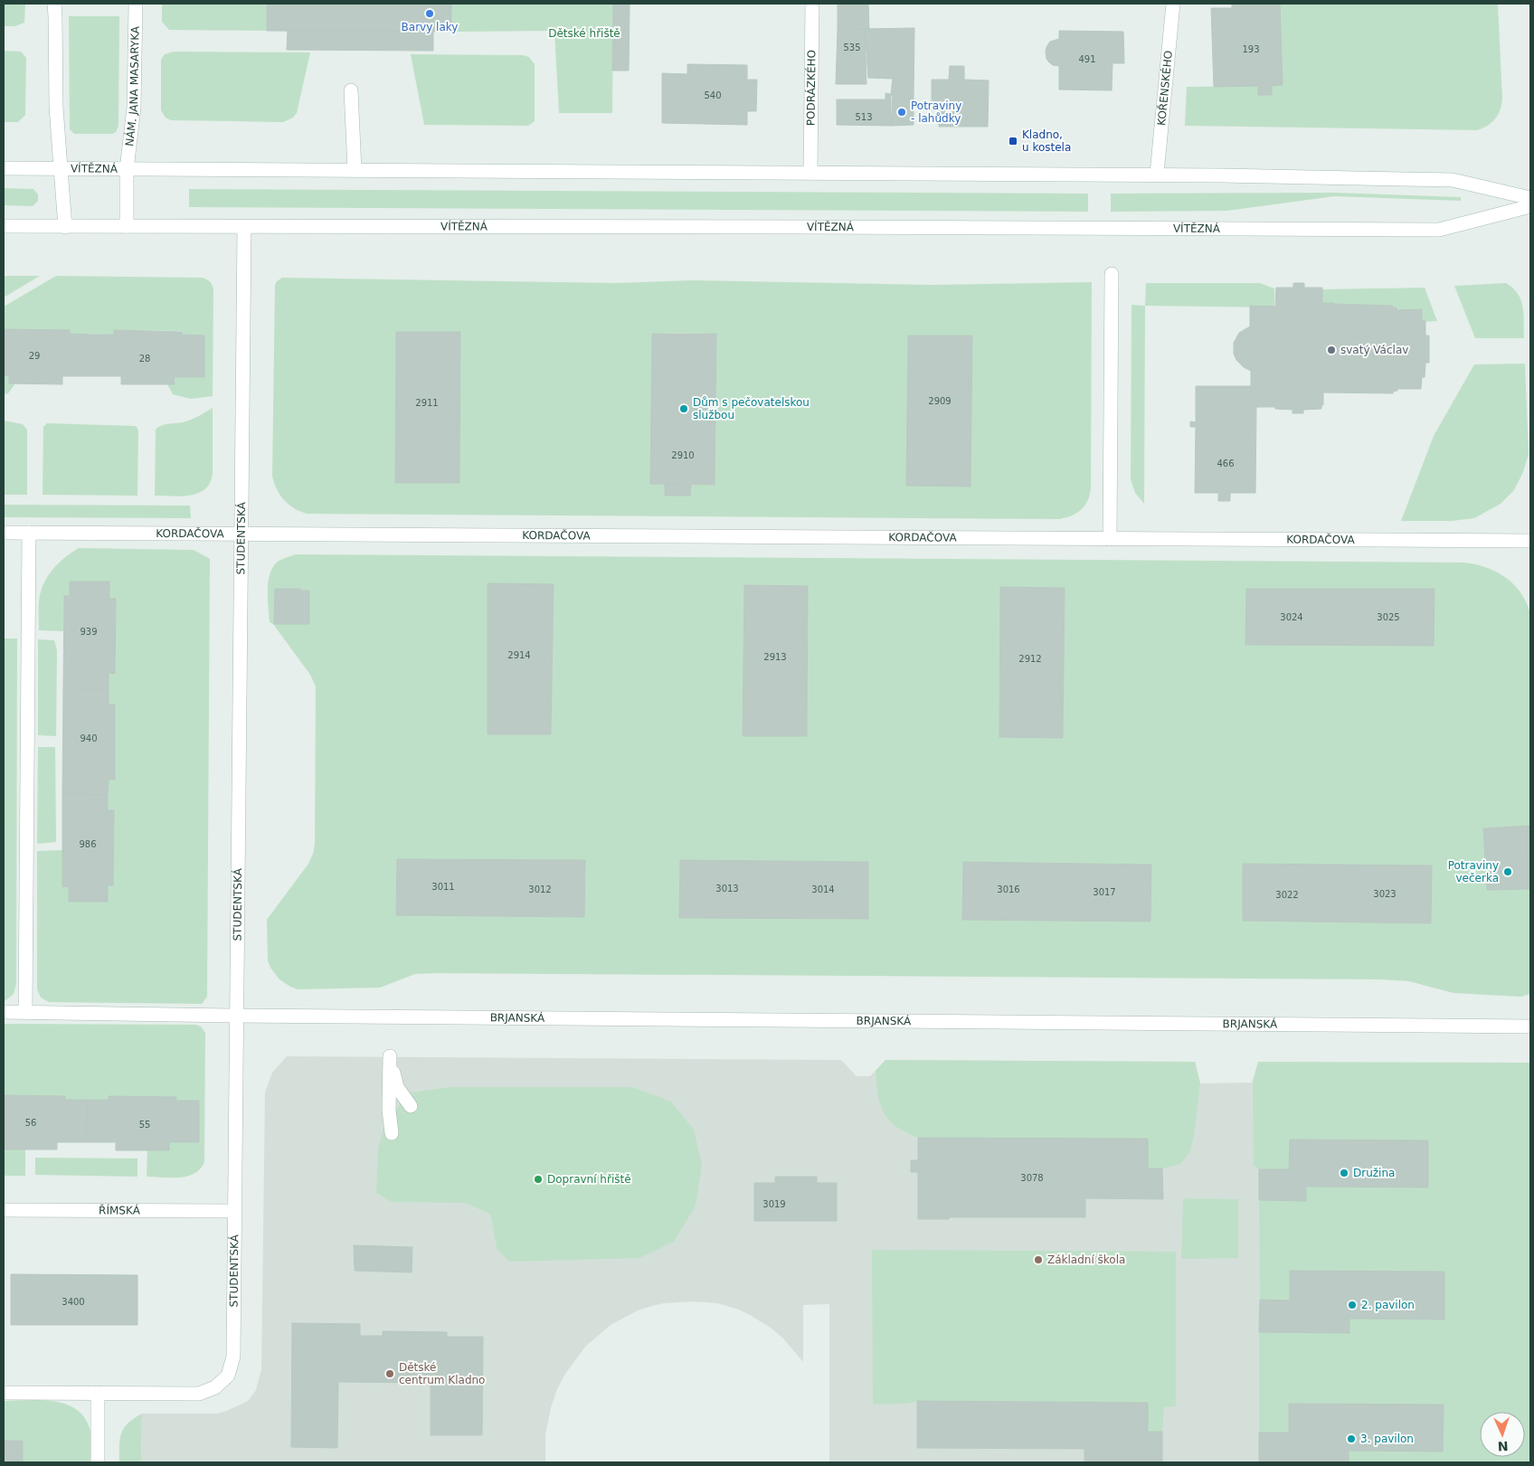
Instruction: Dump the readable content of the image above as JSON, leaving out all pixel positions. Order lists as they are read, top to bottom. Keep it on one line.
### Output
{"streets":{"street":["NÁM. JANA MASARYKA","PODRÁZKÉHO","KOŘENSKÉHO","VÍTĚZNÁ","KORDAČOVA","STUDENTSKÁ","BRJANSKÁ","ŘÍMSKÁ"]},"crossings":[["NÁM. JANA MASARYKA","VÍTĚZNÁ"],["PODRÁZKÉHO","VÍTĚZNÁ"],["KOŘENSKÉHO","VÍTĚZNÁ"],["VÍTĚZNÁ","STUDENTSKÁ"],["KORDAČOVA","STUDENTSKÁ"],["STUDENTSKÁ","BRJANSKÁ"],["STUDENTSKÁ","ŘÍMSKÁ"]],"parks":["Dětské hřiště"],"places":{"other":["Barvy laky","Potraviny - lahůdky","svatý Václav","Dům s pečovatelskou službou","Potraviny večerka","Družina","Dopravní hřiště","Základní škola","2. pavilon","Dětské centrum Kladno","3. pavilon"],"transit":["Kladno, u kostela"]},"house_numbers":["535","193","491","540","513","29","28","2909","2911","2910","466","3024","3025","939","2914","2913","2912","940","986","3011","3013","3012","3014","3016","3017","3023","3022","56","55","3078","3019","3400"],"north":"bottom"}
